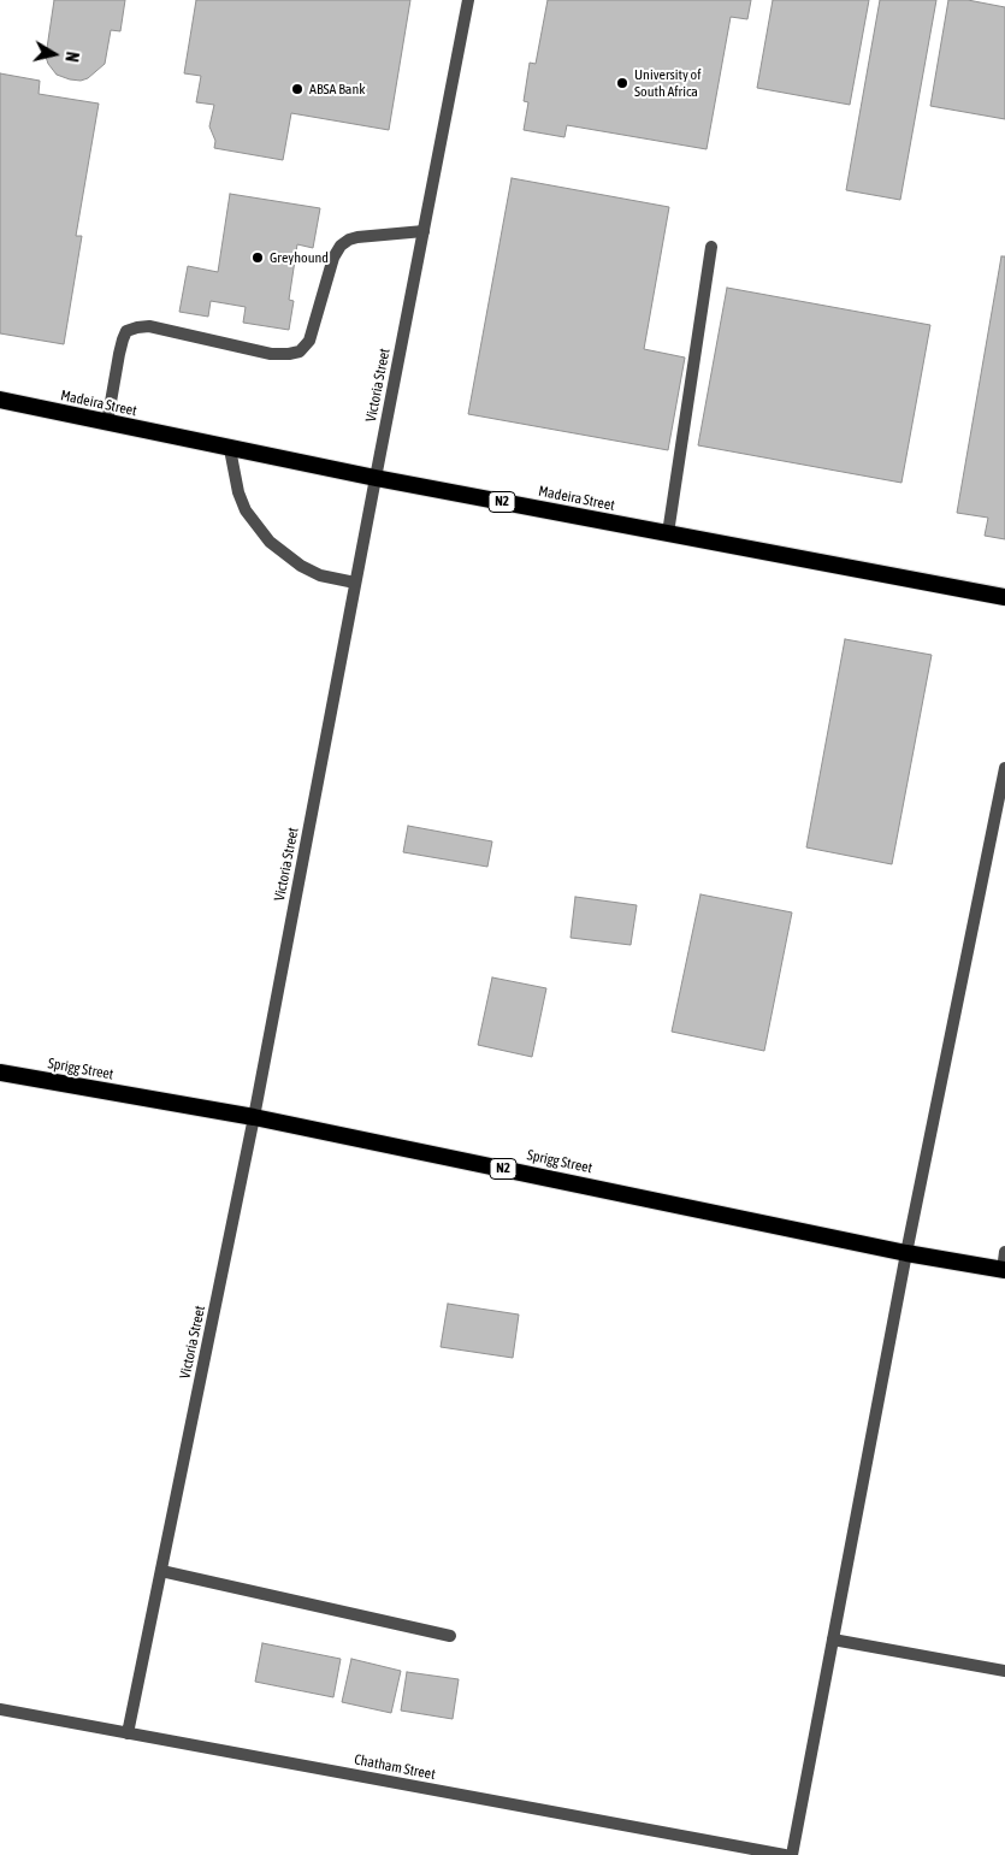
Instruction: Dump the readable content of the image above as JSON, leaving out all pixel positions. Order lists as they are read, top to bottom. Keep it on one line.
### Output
{"streets":{"highway":["Madeira Street","N2","Sprigg Street"],"street":["Victoria Street","Chatham Street"]},"crossings":[["Victoria Street","Madeira Street"],["Victoria Street","Sprigg Street"],["Victoria Street","Chatham Street"]],"places":["University of South Africa","ABSA Bank","Greyhound"],"north":"right"}
